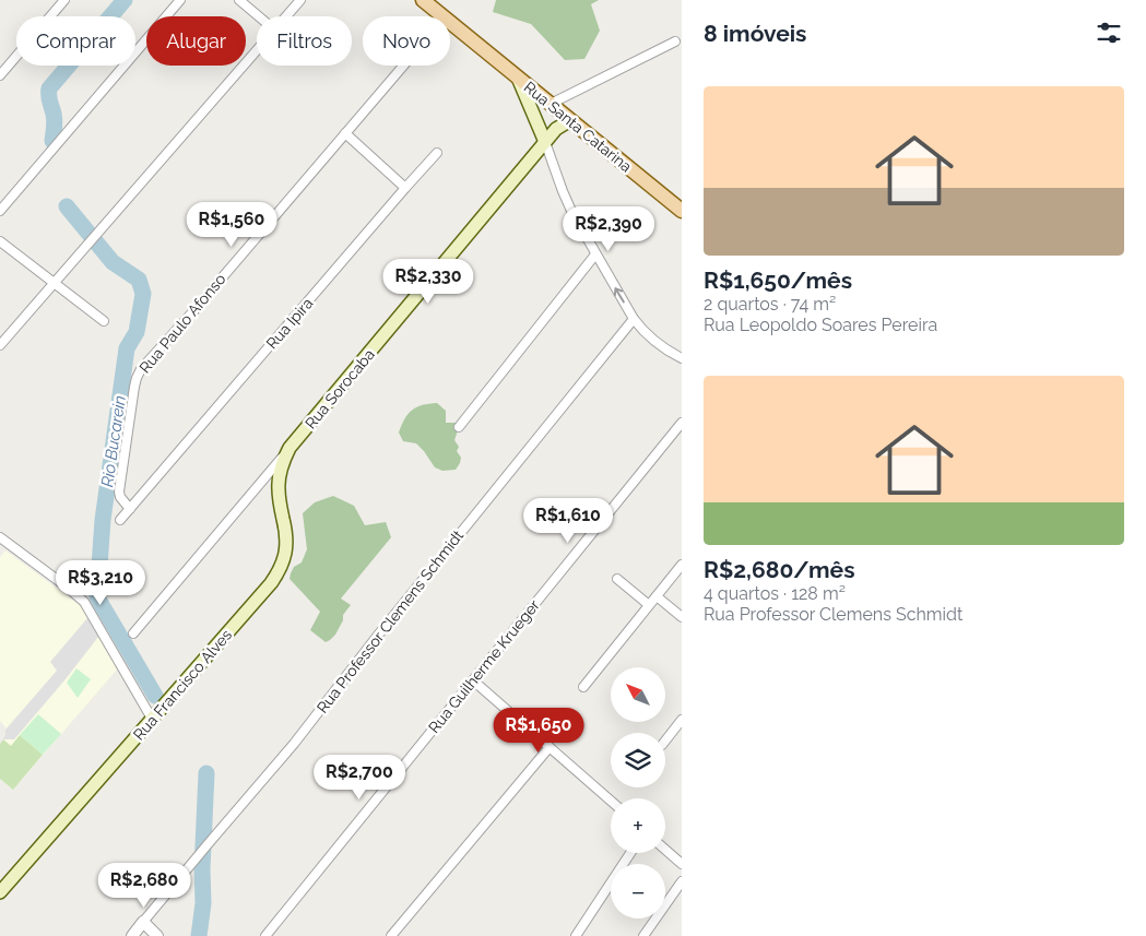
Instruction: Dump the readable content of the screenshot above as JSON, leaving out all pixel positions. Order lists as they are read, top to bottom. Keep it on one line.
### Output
{"streets":{"main road":["Rua Santa Catarina","Rua Sorocaba","Rua Francisco Alves"],"street":["Rua Paulo Afonso","Rua Ipira","Rua Professor Clemens Schmidt","Rua Guilherme Krueger"]},"crossings":[["Rua Santa Catarina","Rua Sorocaba"],["Rua Paulo Afonso","Rua Ipira"],["Rua Sorocaba","Rua Francisco Alves"]],"water":["Rio Bucarein"],"north":"top left","page":{"heading":"8 imóveis","chip":["Comprar","Alugar","Filtros","Novo"],"list":[{"name":"R$1,650/mês","note":"2 quartos · 74 m² · Rua Leopoldo Soares Pereira"},{"name":"R$2,680/mês","note":"4 quartos · 128 m² · Rua Professor Clemens Schmidt"}],"price":["R$1,560","R$2,390","R$2,330","R$1,610","R$3,210","R$1,650","R$2,700","R$2,680"],"map_buttons":["+","−"]}}
